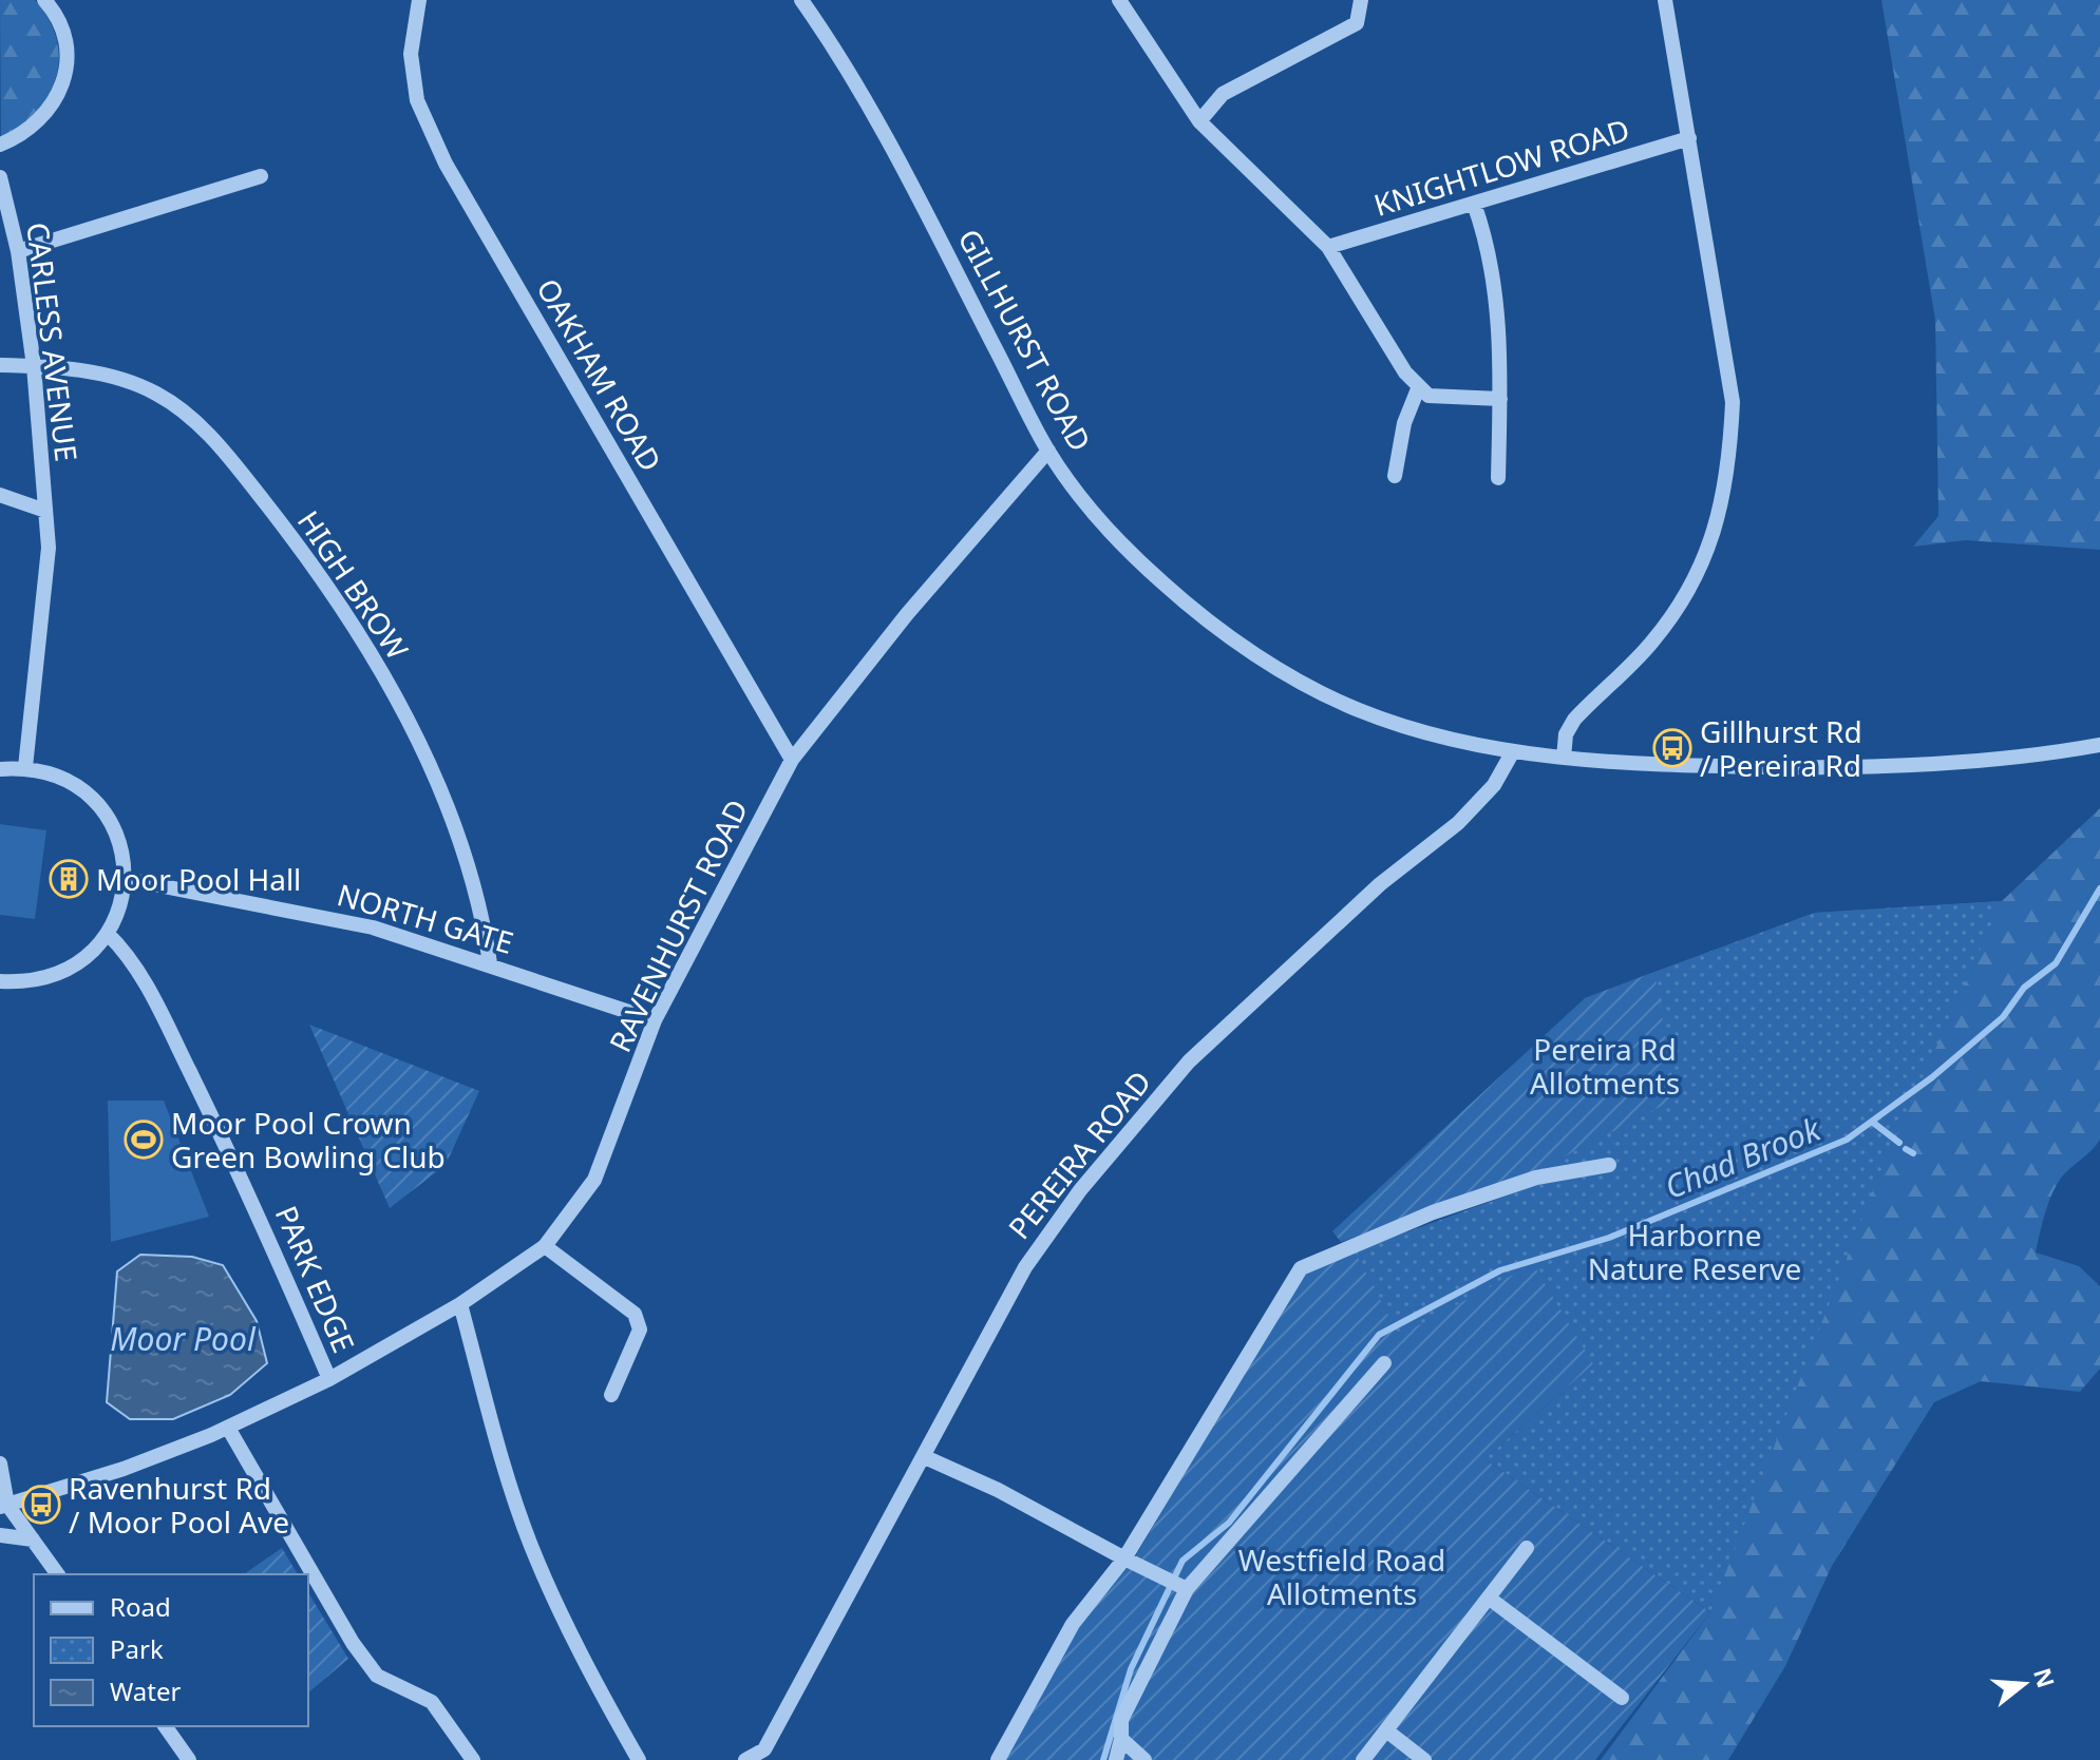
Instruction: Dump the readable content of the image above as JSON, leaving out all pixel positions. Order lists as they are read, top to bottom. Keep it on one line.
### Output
{"streets":{"street":["KNIGHTLOW ROAD","GILLHURST ROAD","CARLESS AVENUE","OAKHAM ROAD","HIGH BROW","NORTH GATE","RAVENHURST ROAD","PEREIRA ROAD","PARK EDGE"]},"crossings":[["GILLHURST ROAD","RAVENHURST ROAD"],["GILLHURST ROAD","PEREIRA ROAD"],["CARLESS AVENUE","HIGH BROW"],["OAKHAM ROAD","RAVENHURST ROAD"],["HIGH BROW","NORTH GATE"],["NORTH GATE","RAVENHURST ROAD"],["RAVENHURST ROAD","PARK EDGE"]],"water":["Chad Brook","Moor Pool"],"parks":["Pereira Rd Allotments","Harborne Nature Reserve","Westfield Road Allotments"],"places":{"bus stop":["Gillhurst Rd / Pereira Rd","Ravenhurst Rd / Moor Pool Ave"],"building":["Moor Pool Hall"],"sports":["Moor Pool Crown Green Bowling Club"]},"legend":["Road","Park","Water"],"north":"right"}
